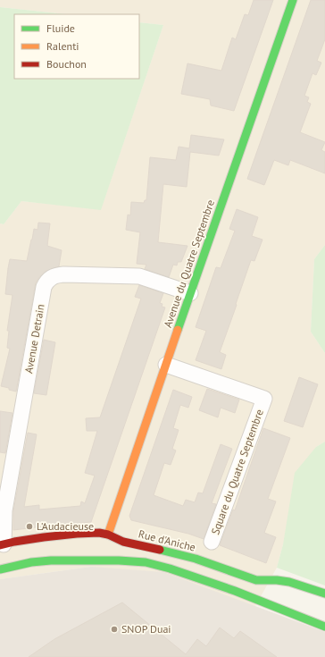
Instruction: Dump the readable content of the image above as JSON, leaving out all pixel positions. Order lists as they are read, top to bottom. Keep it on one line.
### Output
{"streets":{"main road":["Avenue du Quatre Septembre","Rue d'Aniche"],"street":["Avenue Detrain","Square du Quatre Septembre"]},"crossings":[["Avenue du Quatre Septembre","Avenue Detrain"],["Avenue du Quatre Septembre","Square du Quatre Septembre"],["Avenue du Quatre Septembre","Rue d'Aniche"],["Avenue Detrain","Rue d'Aniche"]],"places":["L'Audacieuse","SNOP Duai"],"legend":["Fluide","Ralenti","Bouchon"]}
